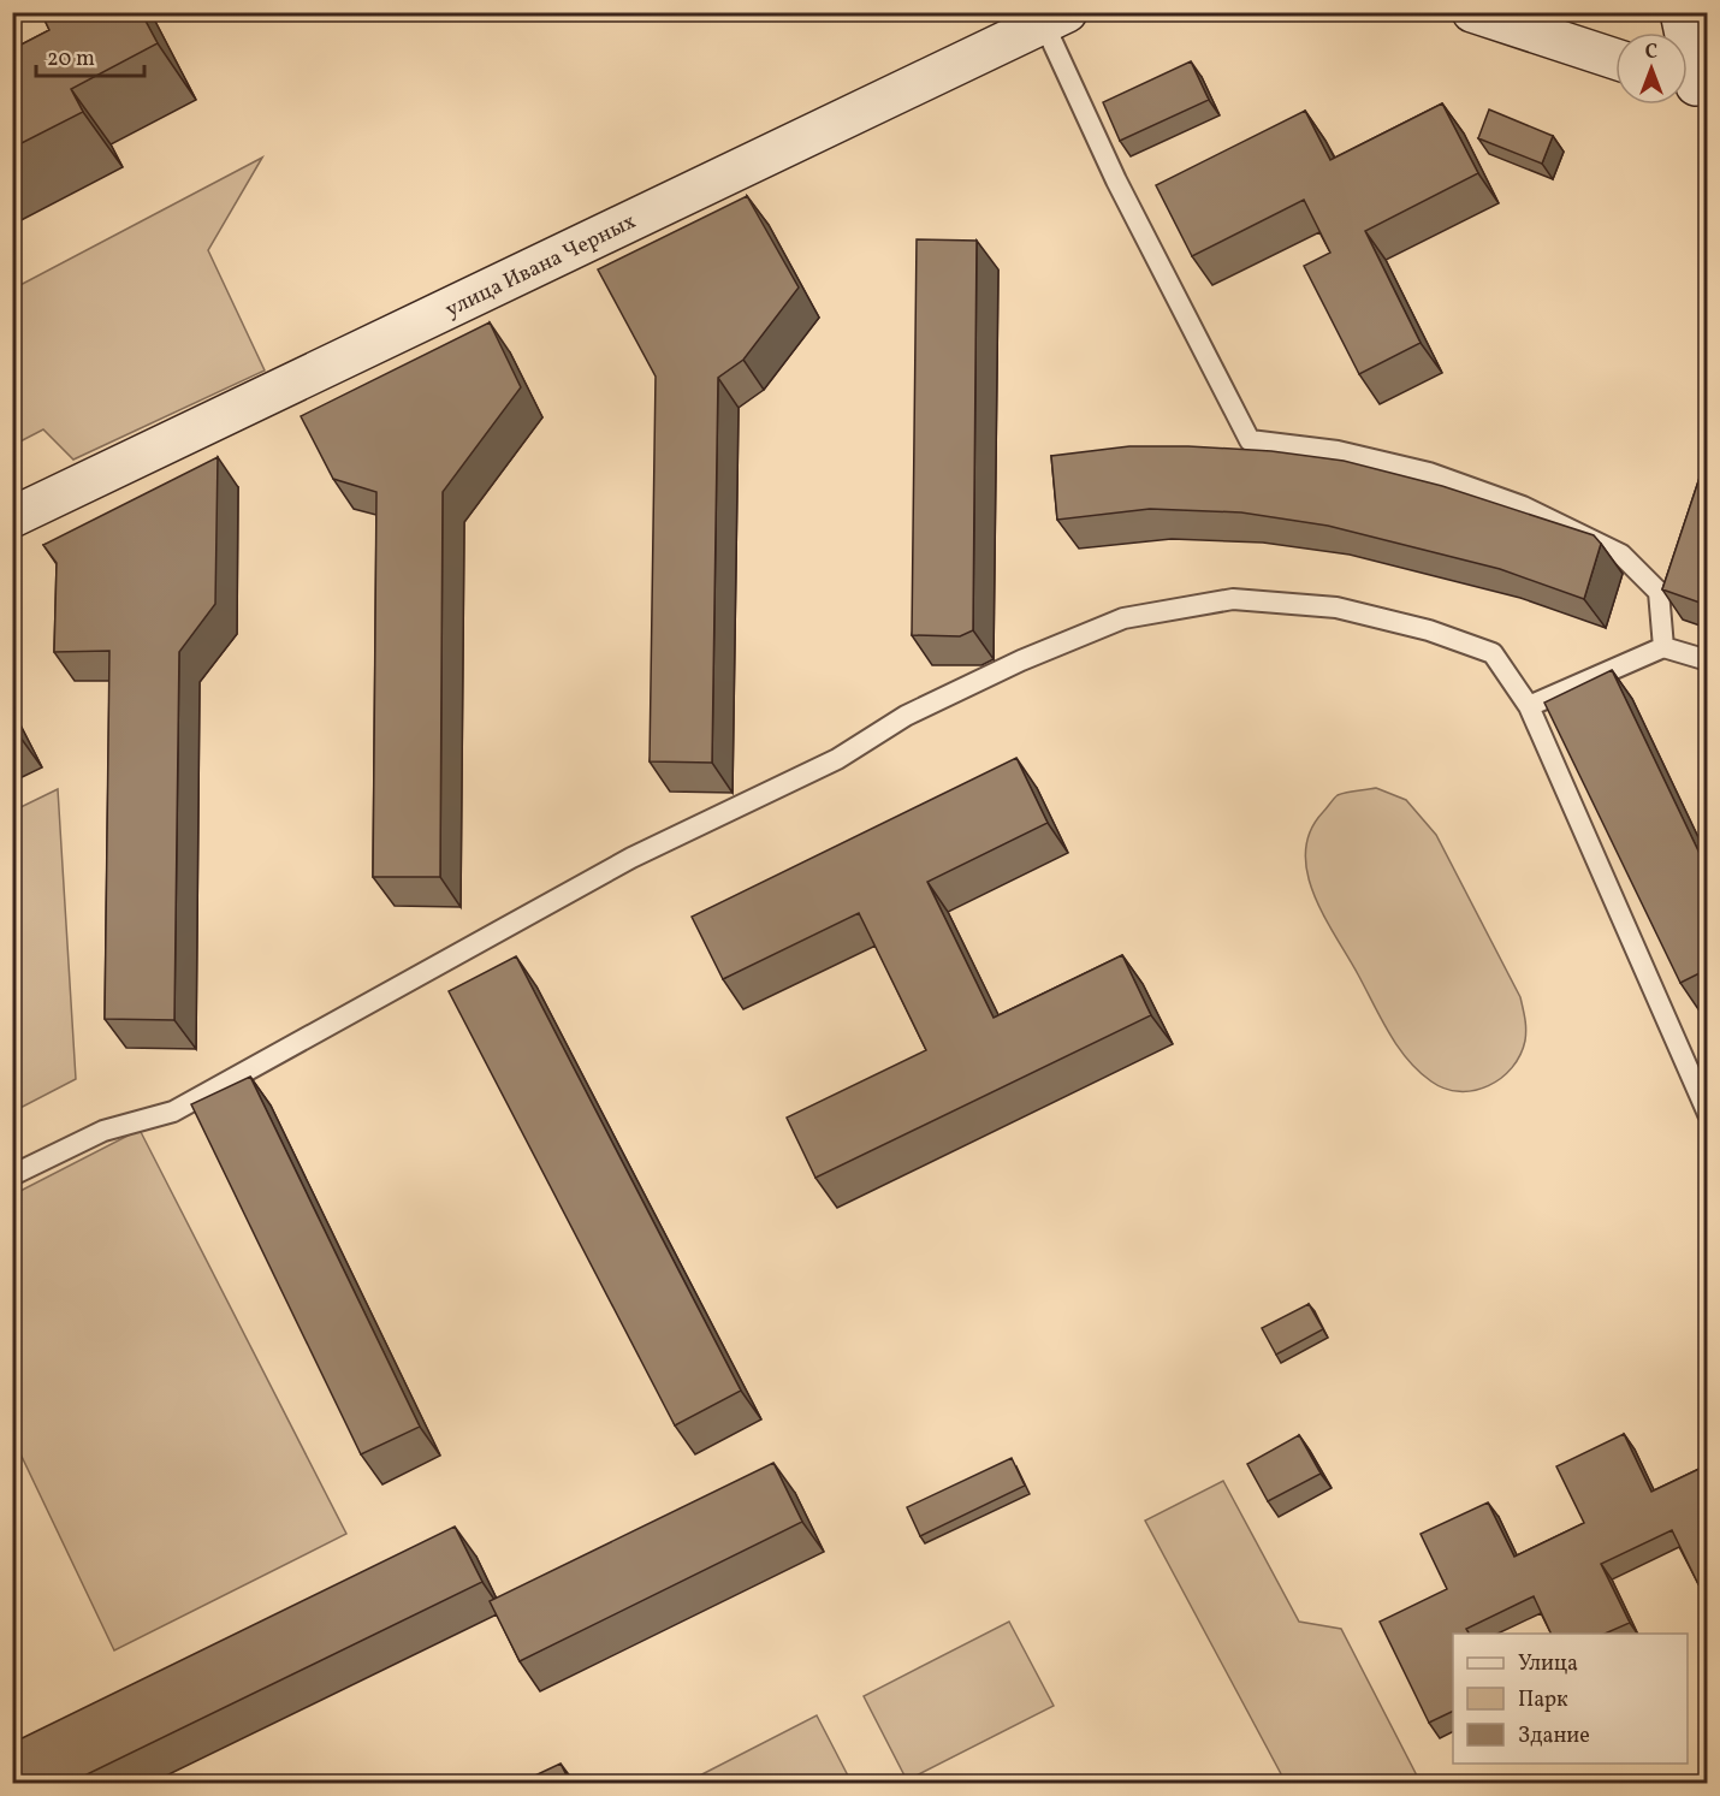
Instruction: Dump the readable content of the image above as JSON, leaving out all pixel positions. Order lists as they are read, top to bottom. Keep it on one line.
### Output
{"streets":{"street":["улица Ивана Черных"]},"legend":["Улица","Парк","Здание"],"scale_bar":"20 m","north":"top"}
